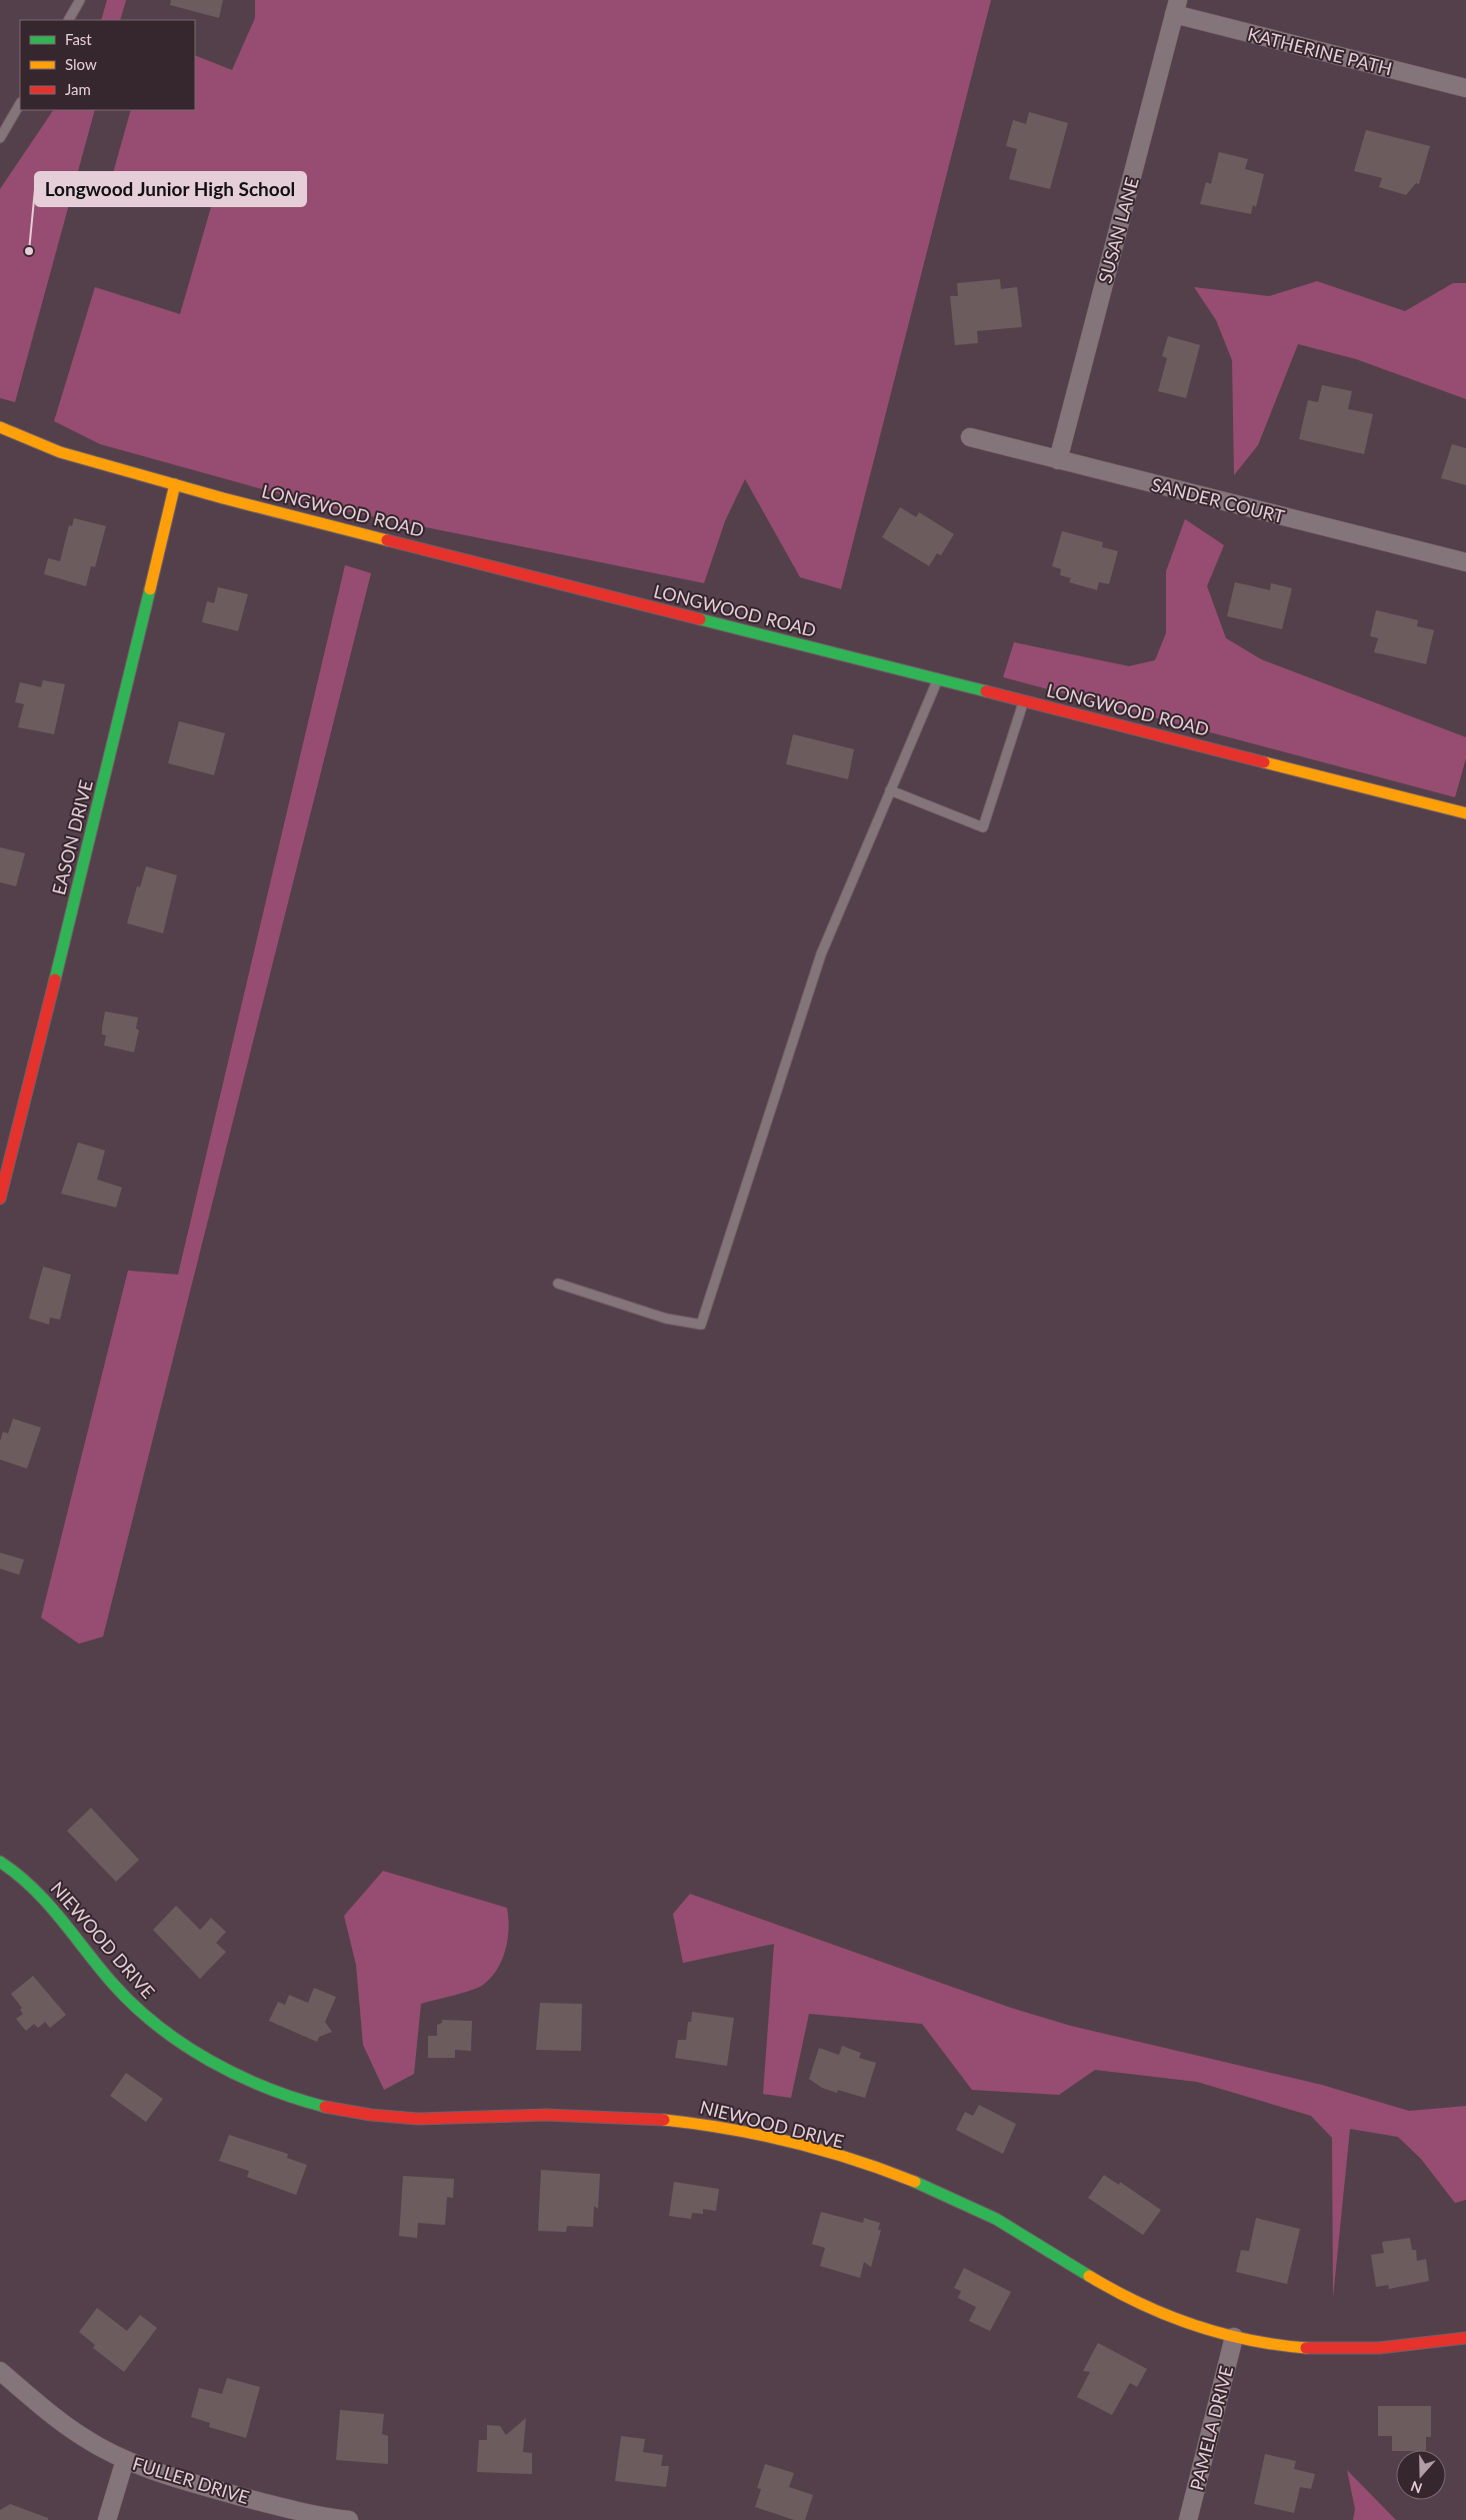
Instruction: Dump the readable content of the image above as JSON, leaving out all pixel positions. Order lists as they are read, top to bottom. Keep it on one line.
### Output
{"streets":{"street":["KATHERINE PATH","SUSAN LANE","SANDER COURT","LONGWOOD ROAD","EASON DRIVE","NIEWOOD DRIVE","PAMELA DRIVE","FULLER DRIVE"]},"crossings":[["KATHERINE PATH","SUSAN LANE"],["SUSAN LANE","SANDER COURT"],["LONGWOOD ROAD","EASON DRIVE"],["NIEWOOD DRIVE","PAMELA DRIVE"]],"places":["Longwood Junior High School"],"legend":["Fast","Slow","Jam"],"north":"bottom"}
